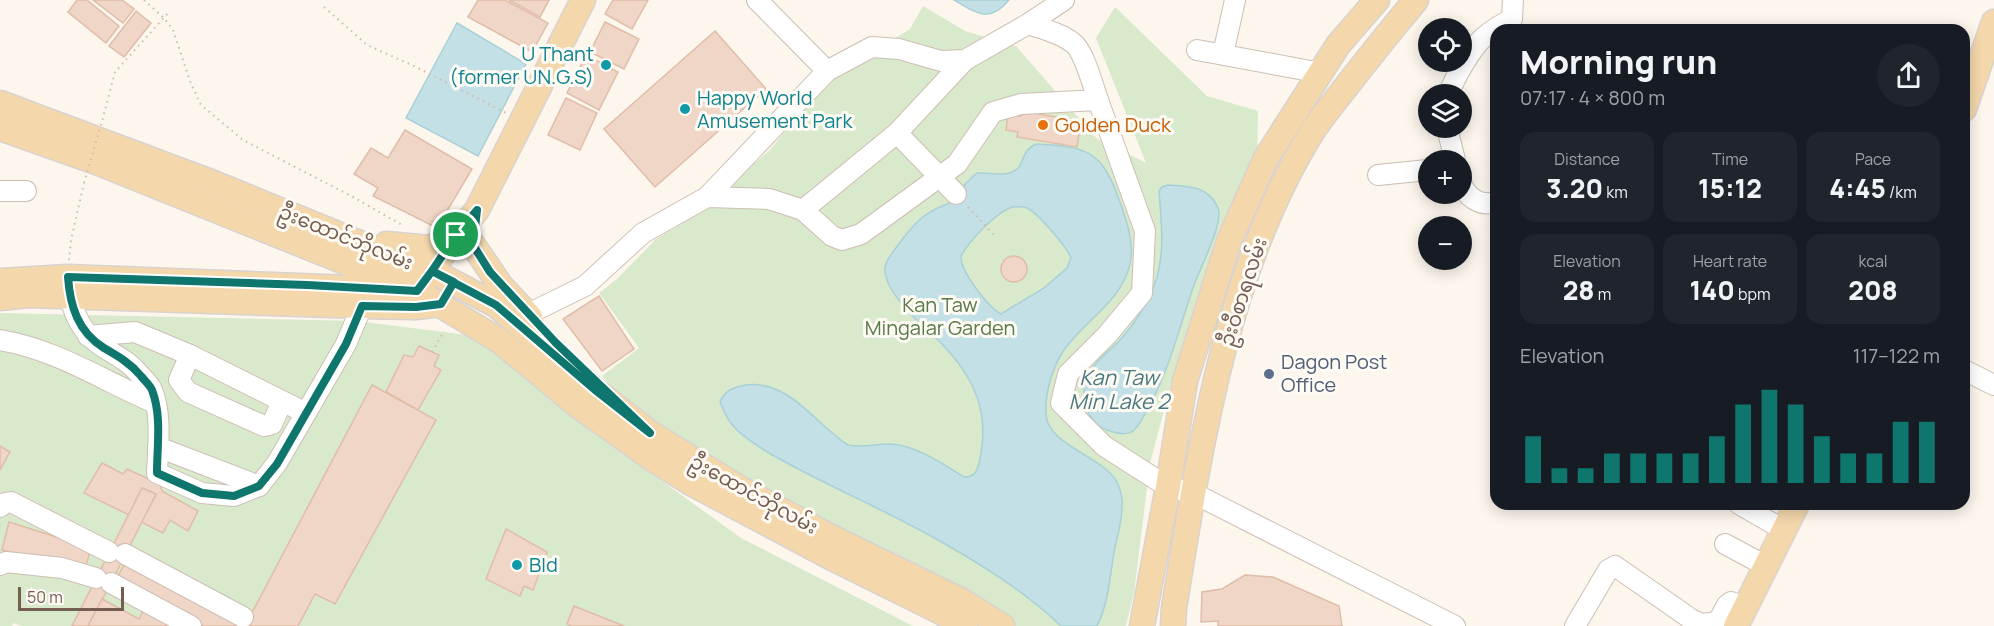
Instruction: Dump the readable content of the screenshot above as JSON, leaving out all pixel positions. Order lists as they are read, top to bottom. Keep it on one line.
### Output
{"streets":{"main road":["ဦးထောင်ဘိုလမ်း","ဦးဝီစာရလမ်း"]},"water":["Kan Taw Min Lake 2"],"parks":["Kan Taw Mingalar Garden"],"places":["U Thant (former UN.G.S)","Happy World Amusement Park","Golden Duck","Dagon Post Office","Bld"],"scale_bar":"50 m","page":{"map_buttons":["+","−"],"heading":["Morning run","07:17 · 4 × 800 m"],"stats":[["Distance","3.20 km"],["Time","15:12"],["Pace","4:45 /km"],["Elevation","28 m"],["Heart rate","140 bpm"],["kcal","208"]],"chart":["Elevation","117–122 m"],"scale":"50 m"}}
